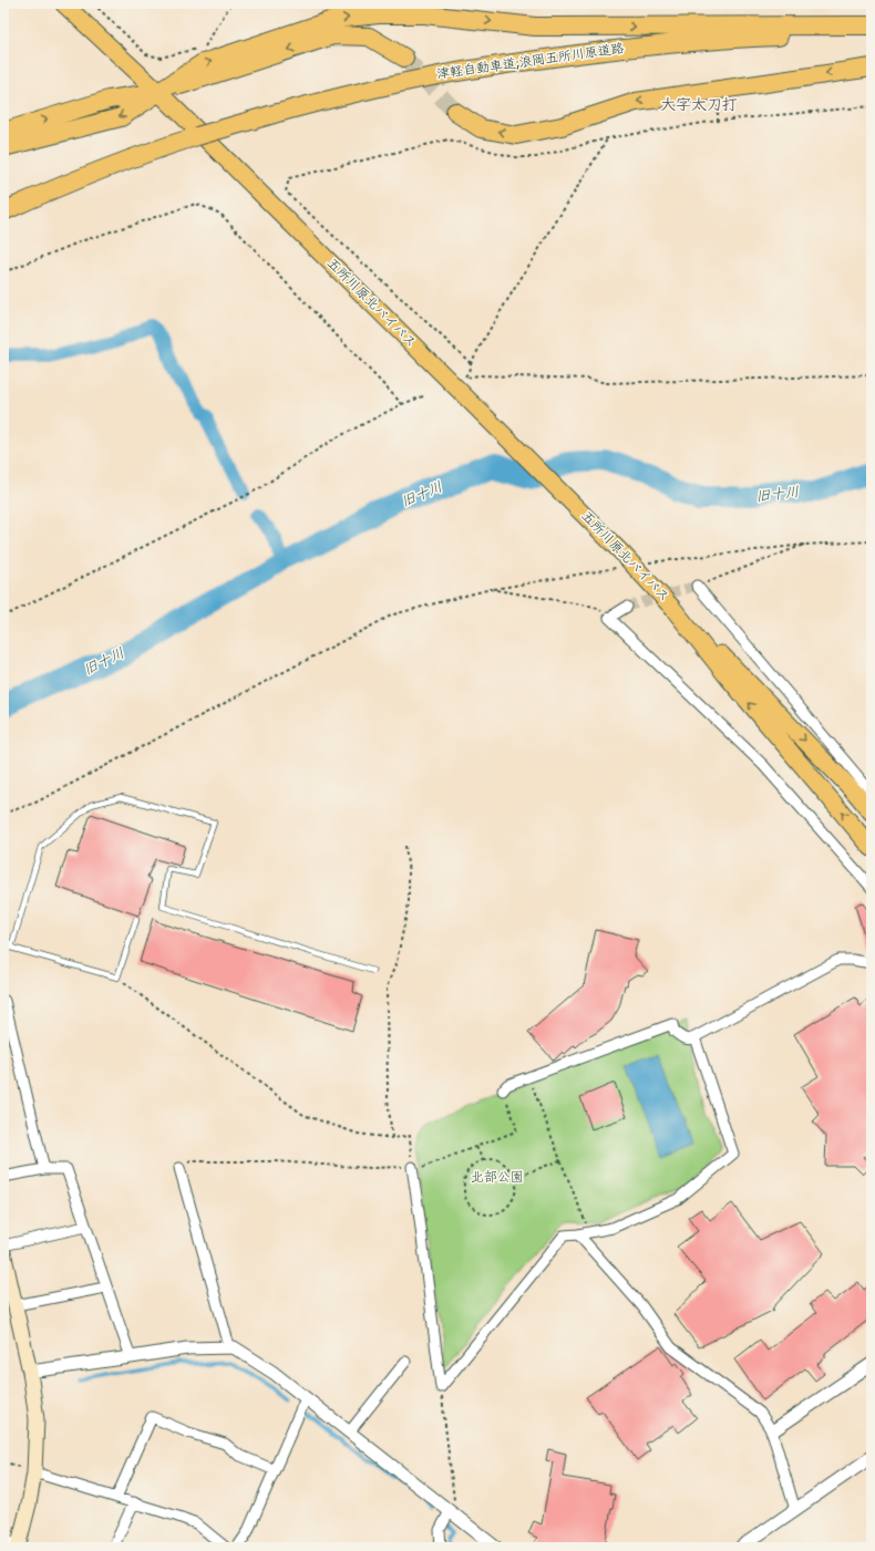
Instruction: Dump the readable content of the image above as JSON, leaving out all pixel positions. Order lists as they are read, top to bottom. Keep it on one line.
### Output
{"streets":{"highway":["津軽自動車道;浪岡五所川原道路","五所川原北バイパス"]},"districts":["大字太刀打"],"water":["旧十川"],"parks":["北部公園"]}
